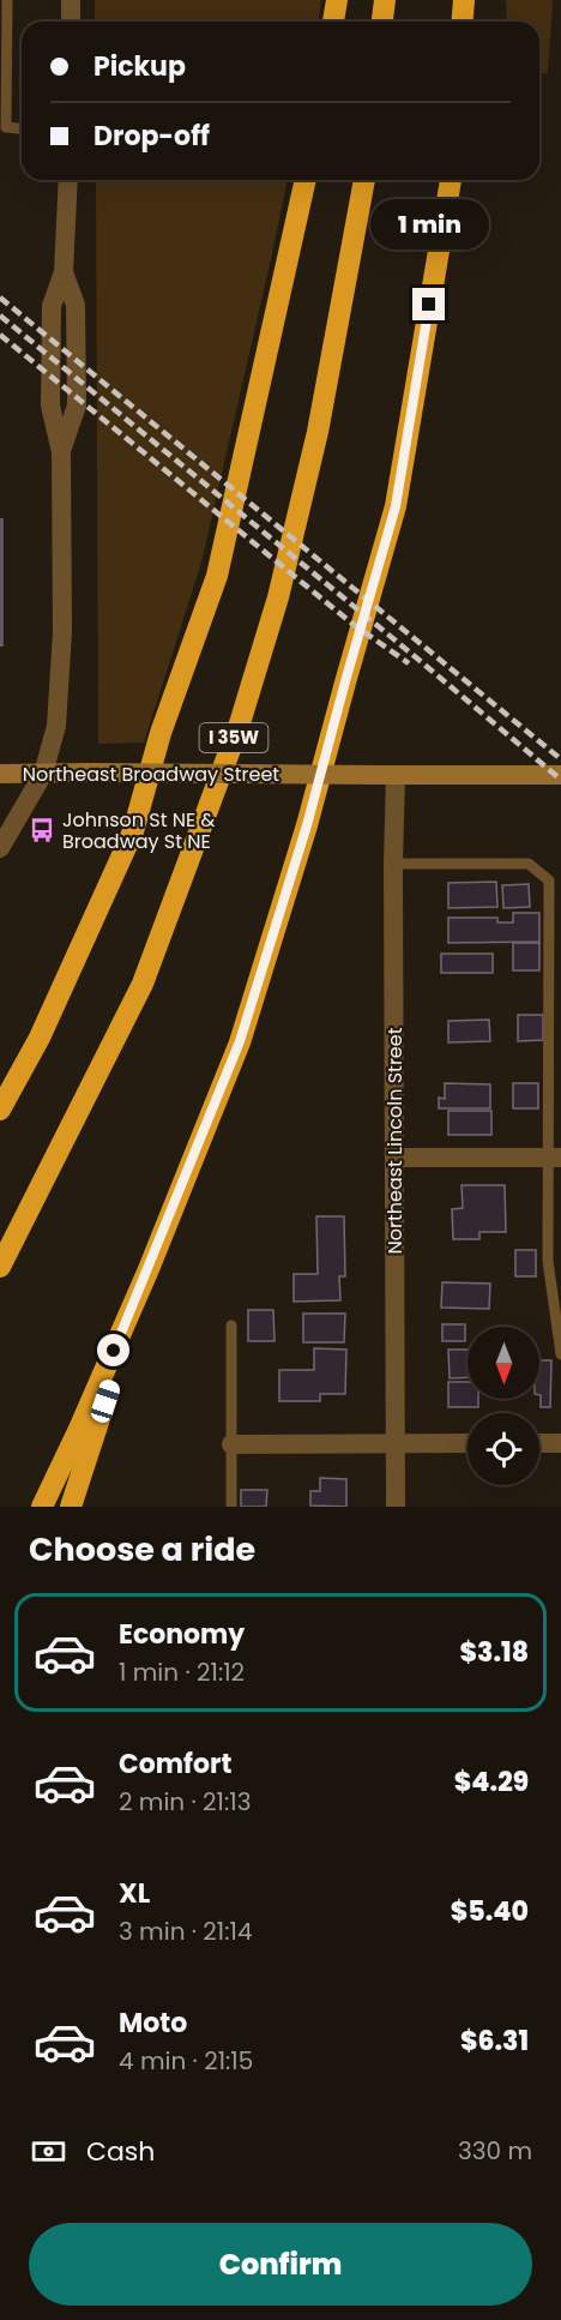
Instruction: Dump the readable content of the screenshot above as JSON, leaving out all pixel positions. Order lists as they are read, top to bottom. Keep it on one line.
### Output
{"streets":{"highway":["I 35W"],"main road":["Northeast Broadway Street"],"street":["Northeast Lincoln Street"]},"crossings":[["Northeast Broadway Street","Northeast Lincoln Street"]],"places":{"bus stop":["Johnson St NE & Broadway St NE"]},"north":"bottom","page":{"banner":["Pickup","Drop-off"],"bubble":"1 min","heading":"Choose a ride","list":[{"name":"Economy","note":"1 min · 21:12","value":"$3.18"},{"name":"Comfort","note":"2 min · 21:13","value":"$4.29"},{"name":"XL","note":"3 min · 21:14","value":"$5.40"},{"name":"Moto","note":"4 min · 21:15","value":"$6.31"}],"pay":["Cash","330 m"],"buttons":"Confirm"}}
